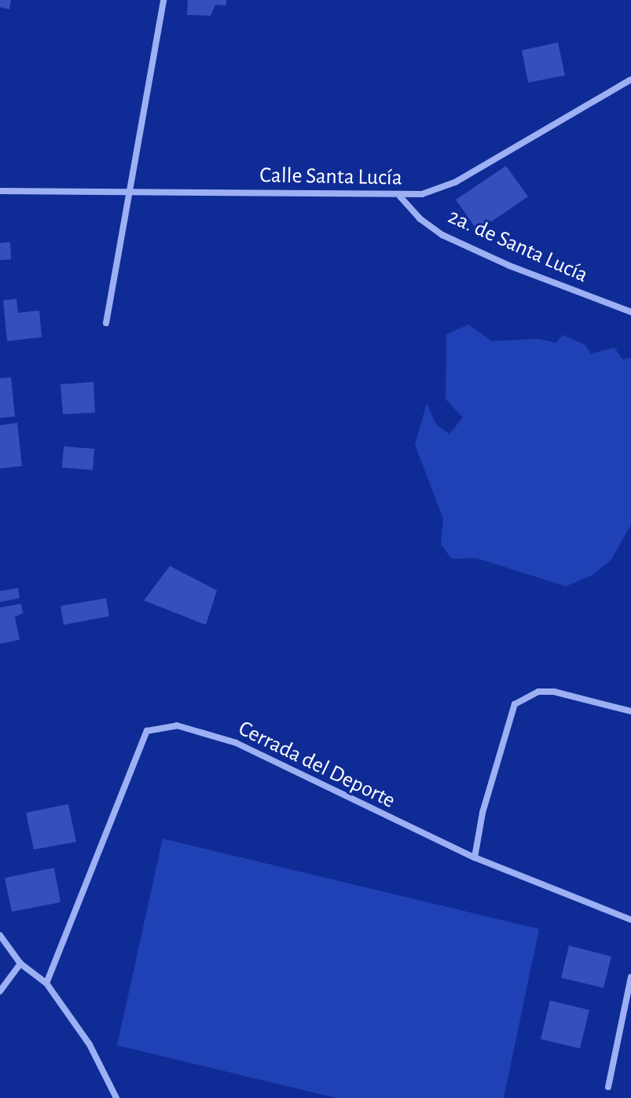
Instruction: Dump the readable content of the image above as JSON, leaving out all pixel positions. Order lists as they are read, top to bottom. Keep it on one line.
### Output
{"streets":{"street":["Calle Santa Lucía","2a. de Santa Lucía","Cerrada del Deporte"]},"crossings":[["Calle Santa Lucía","2a. de Santa Lucía"]]}
